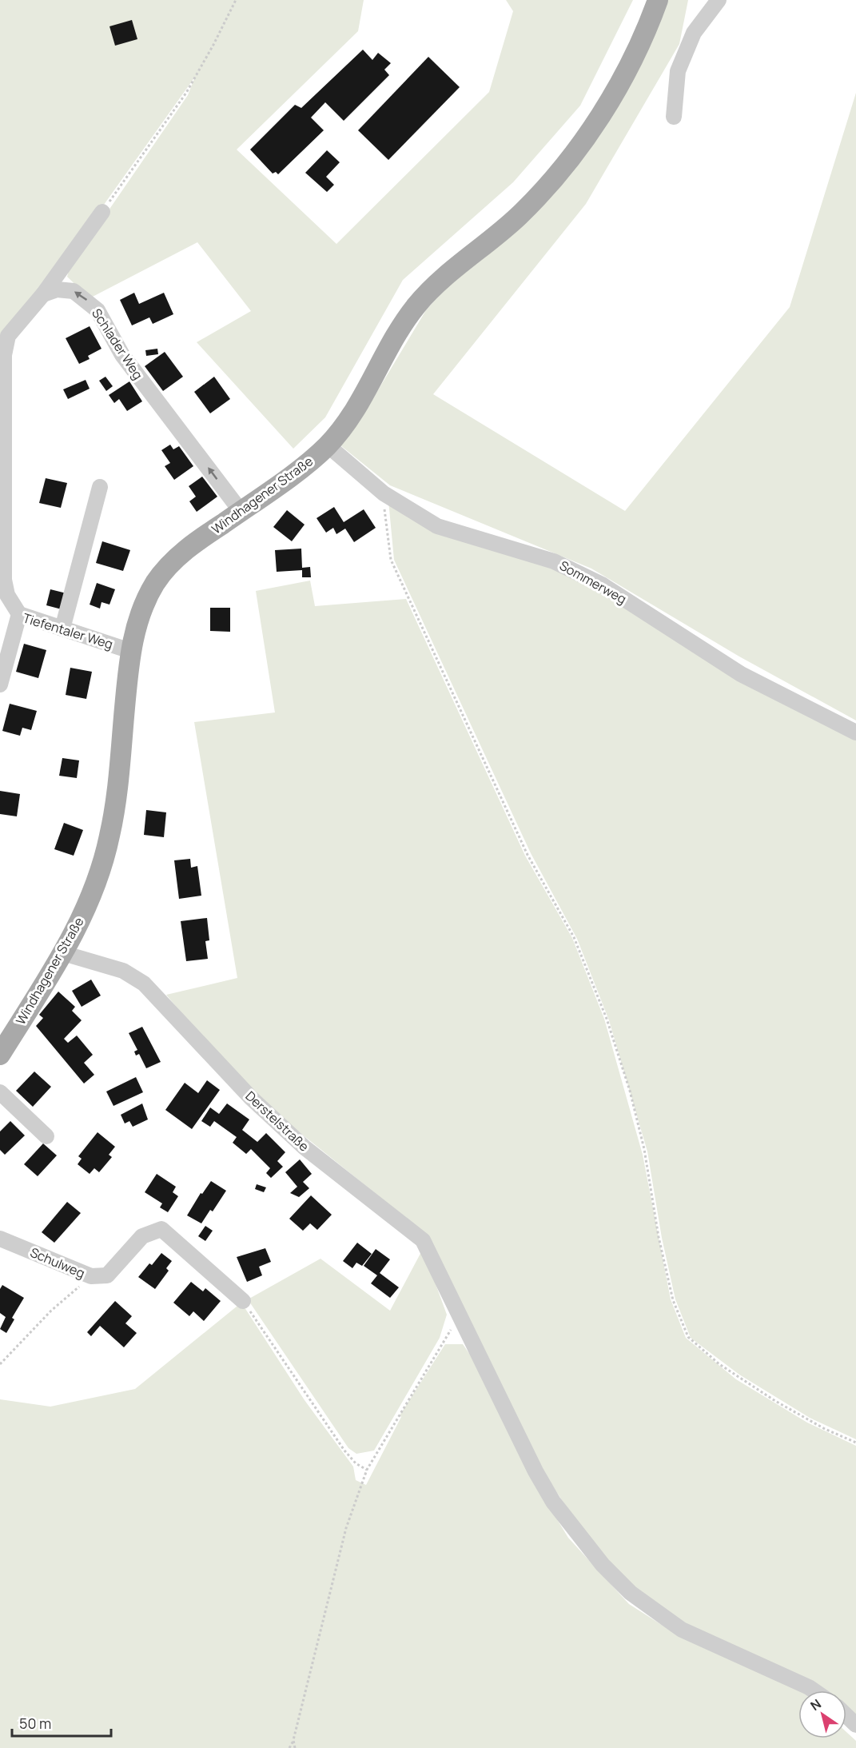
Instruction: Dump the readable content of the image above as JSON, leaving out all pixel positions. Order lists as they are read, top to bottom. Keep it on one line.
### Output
{"streets":{"main road":["Windhagener Straße"],"street":["Schlader Weg","Sommerweg","Tiefentaler Weg","Derstelstraße","Schulweg"]},"crossings":[["Schlader Weg","Windhagener Straße"],["Windhagener Straße","Sommerweg"],["Windhagener Straße","Tiefentaler Weg"],["Windhagener Straße","Derstelstraße"]],"one_way":["Schlader Weg"],"scale_bar":"50 m","north":"top left"}
